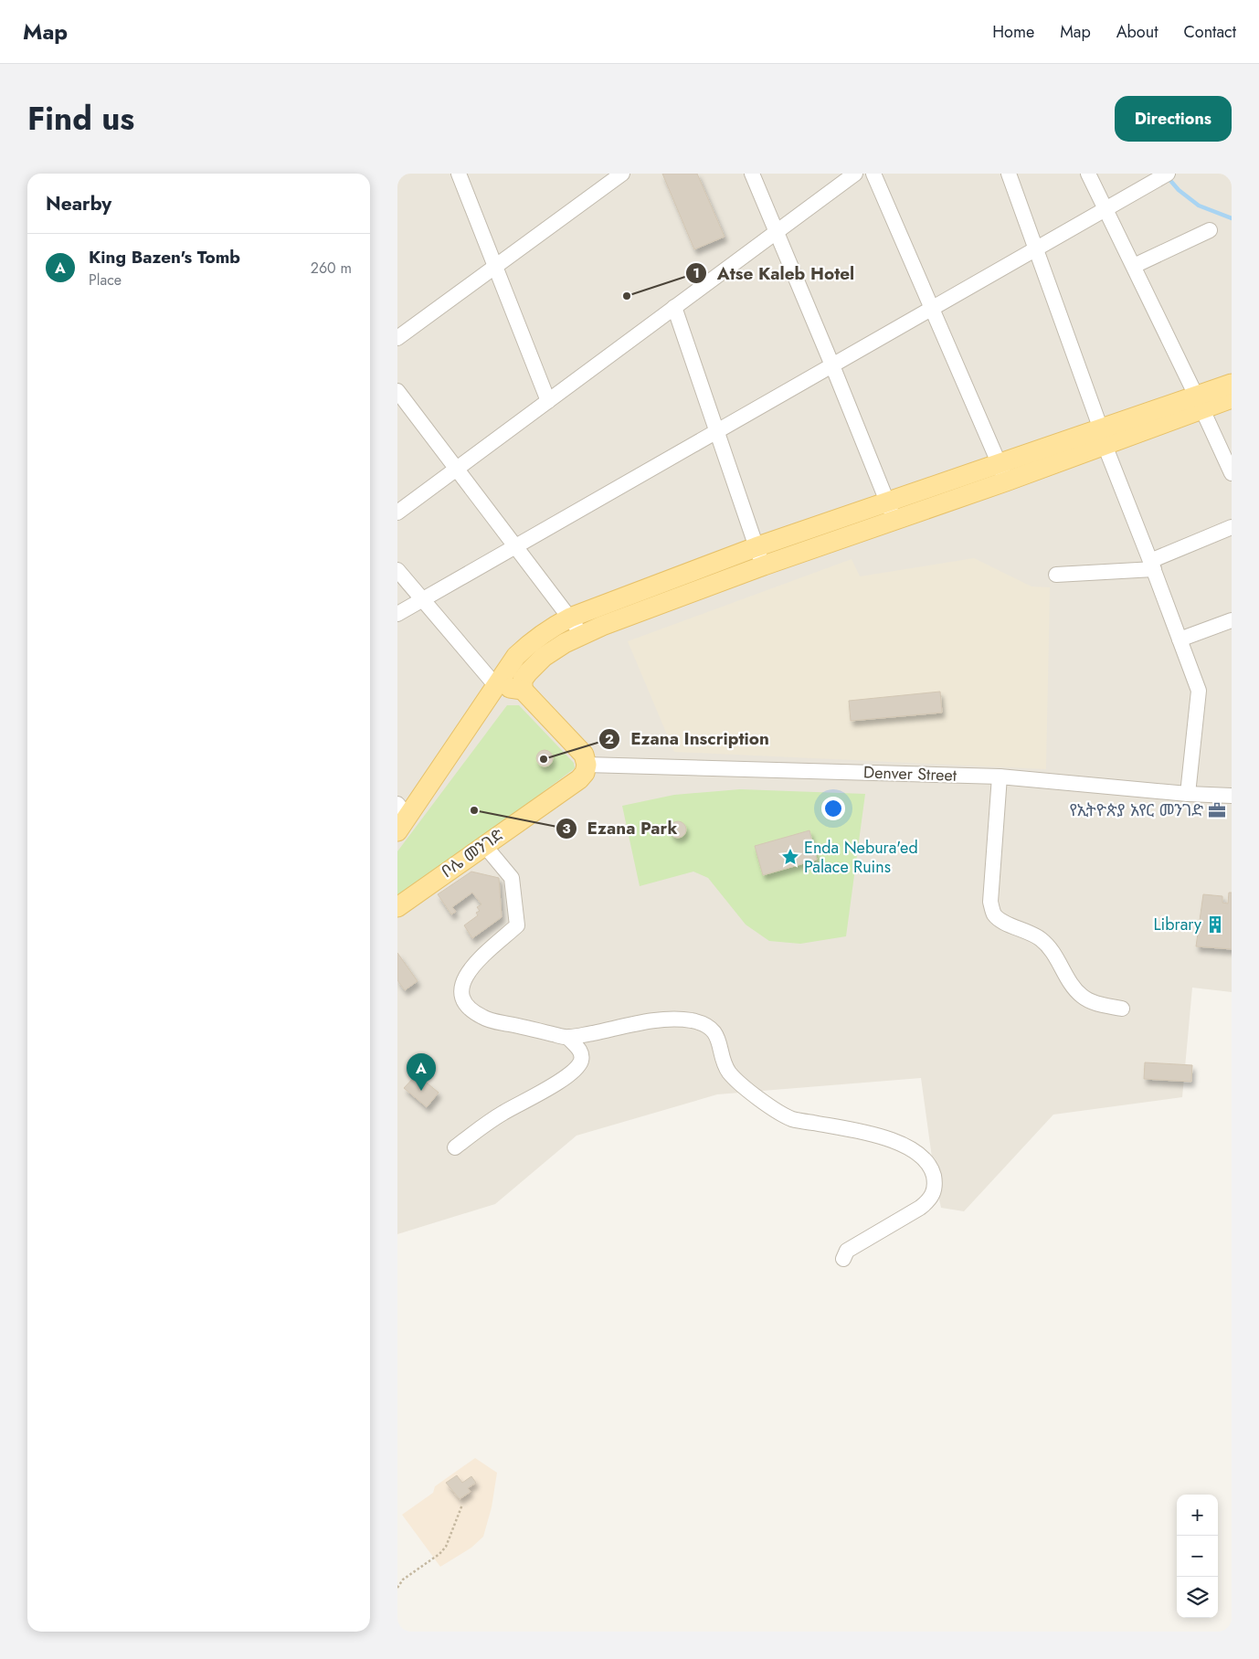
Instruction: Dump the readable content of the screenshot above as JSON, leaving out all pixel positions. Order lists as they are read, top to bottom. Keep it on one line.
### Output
{"streets":{"main road":["ቦሌ መንገድ"],"street":["Denver Street"]},"crossings":[["Denver Street","ቦሌ መንገድ"]],"places":{"other":["Atse Kaleb Hotel","Ezana Inscription","Ezana Park"],"office":["የኢትዮጵያ አየር መንገድ"],"place":["Enda Nebura'ed Palace Ruins"],"building":["Library"]},"page":{"header":"Map","nav":["Home","Map","About","Contact"],"title":"Find us","buttons":"Directions","heading":"Nearby","list":[{"mark":"A","name":"King Bazen's Tomb","note":"Place","value":"260 m"}],"pins":"A","map_buttons":["+","−"]}}
